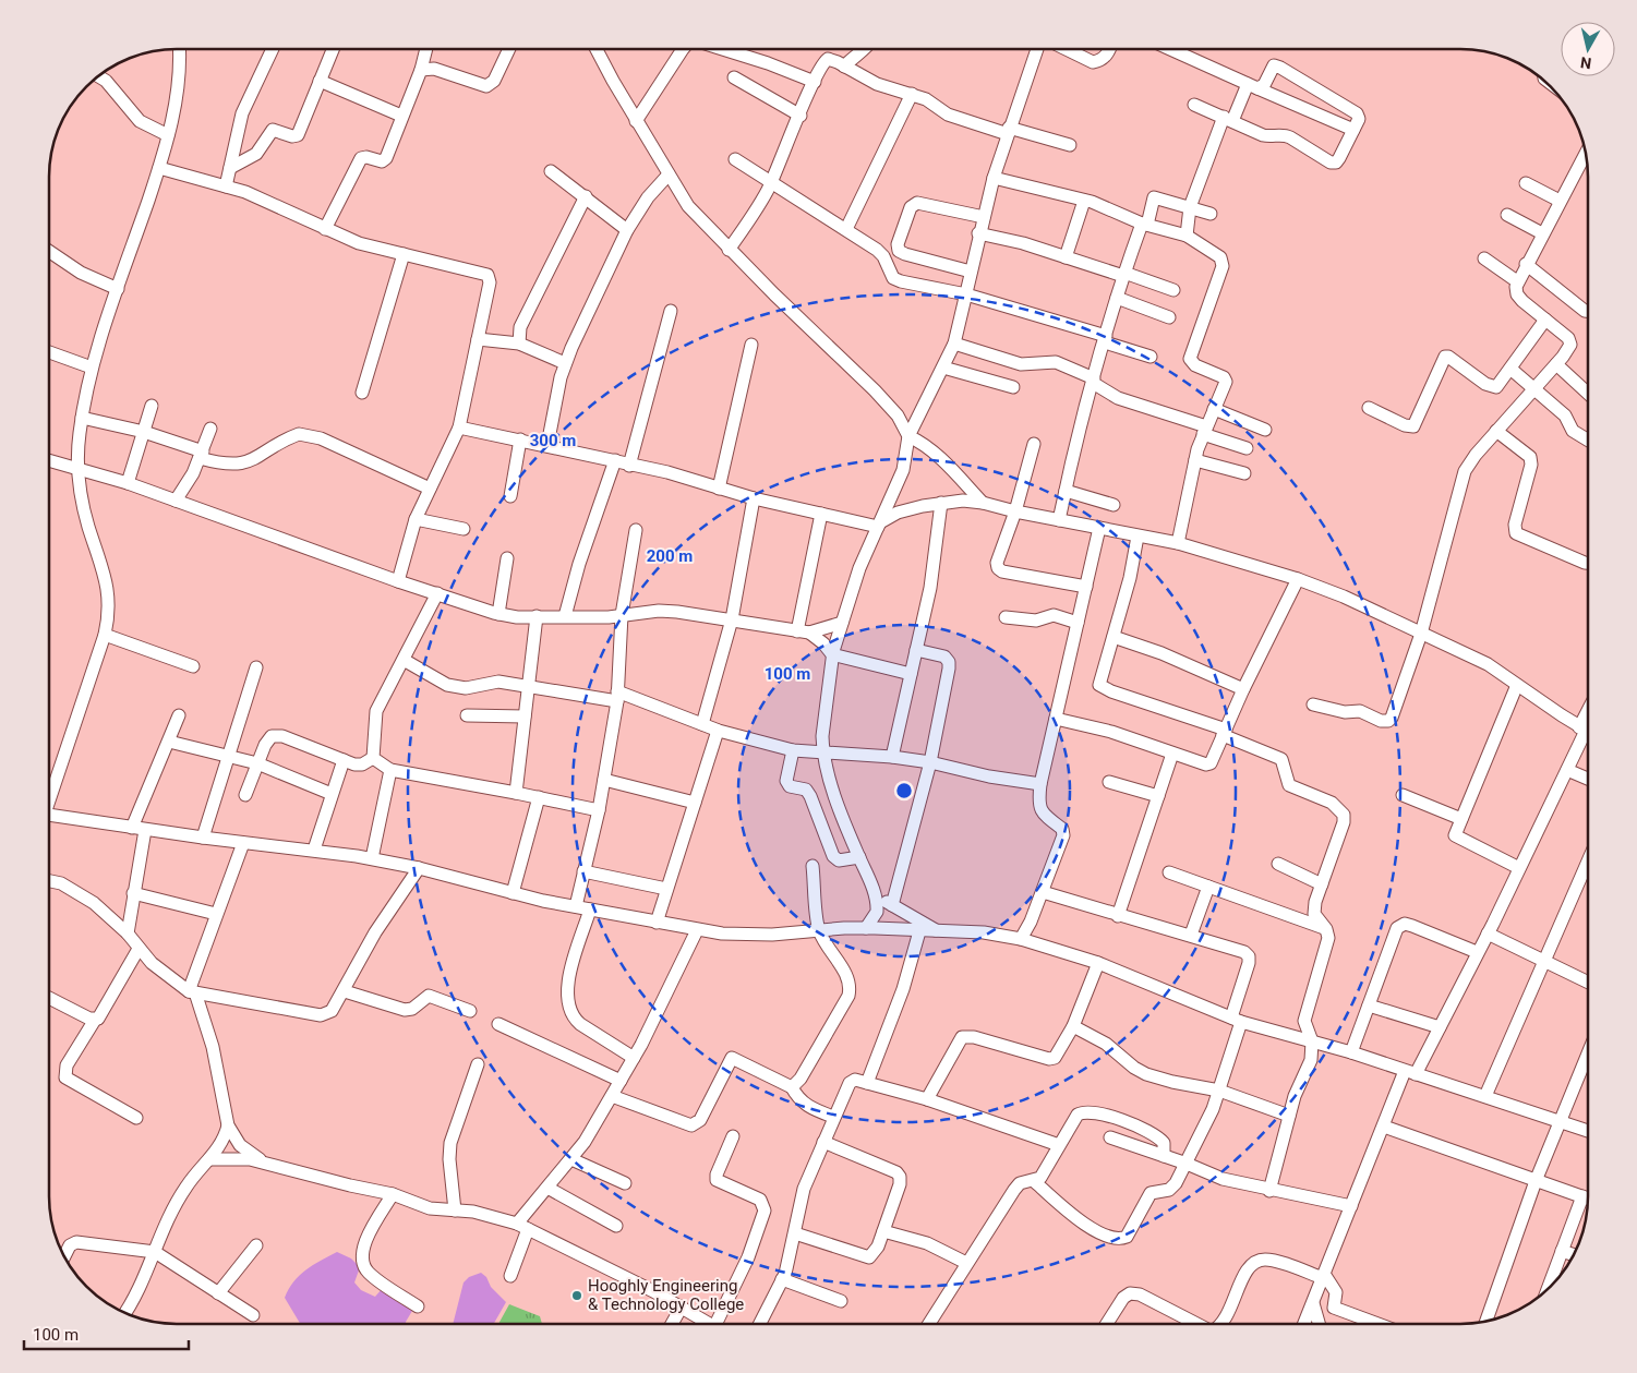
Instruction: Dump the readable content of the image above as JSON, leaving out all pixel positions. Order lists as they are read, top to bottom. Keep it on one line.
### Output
{"places":["Hooghly Engineering & Technology College"],"scale_bar":"100 m","north":"bottom","rings":["300 m","200 m","100 m"]}
